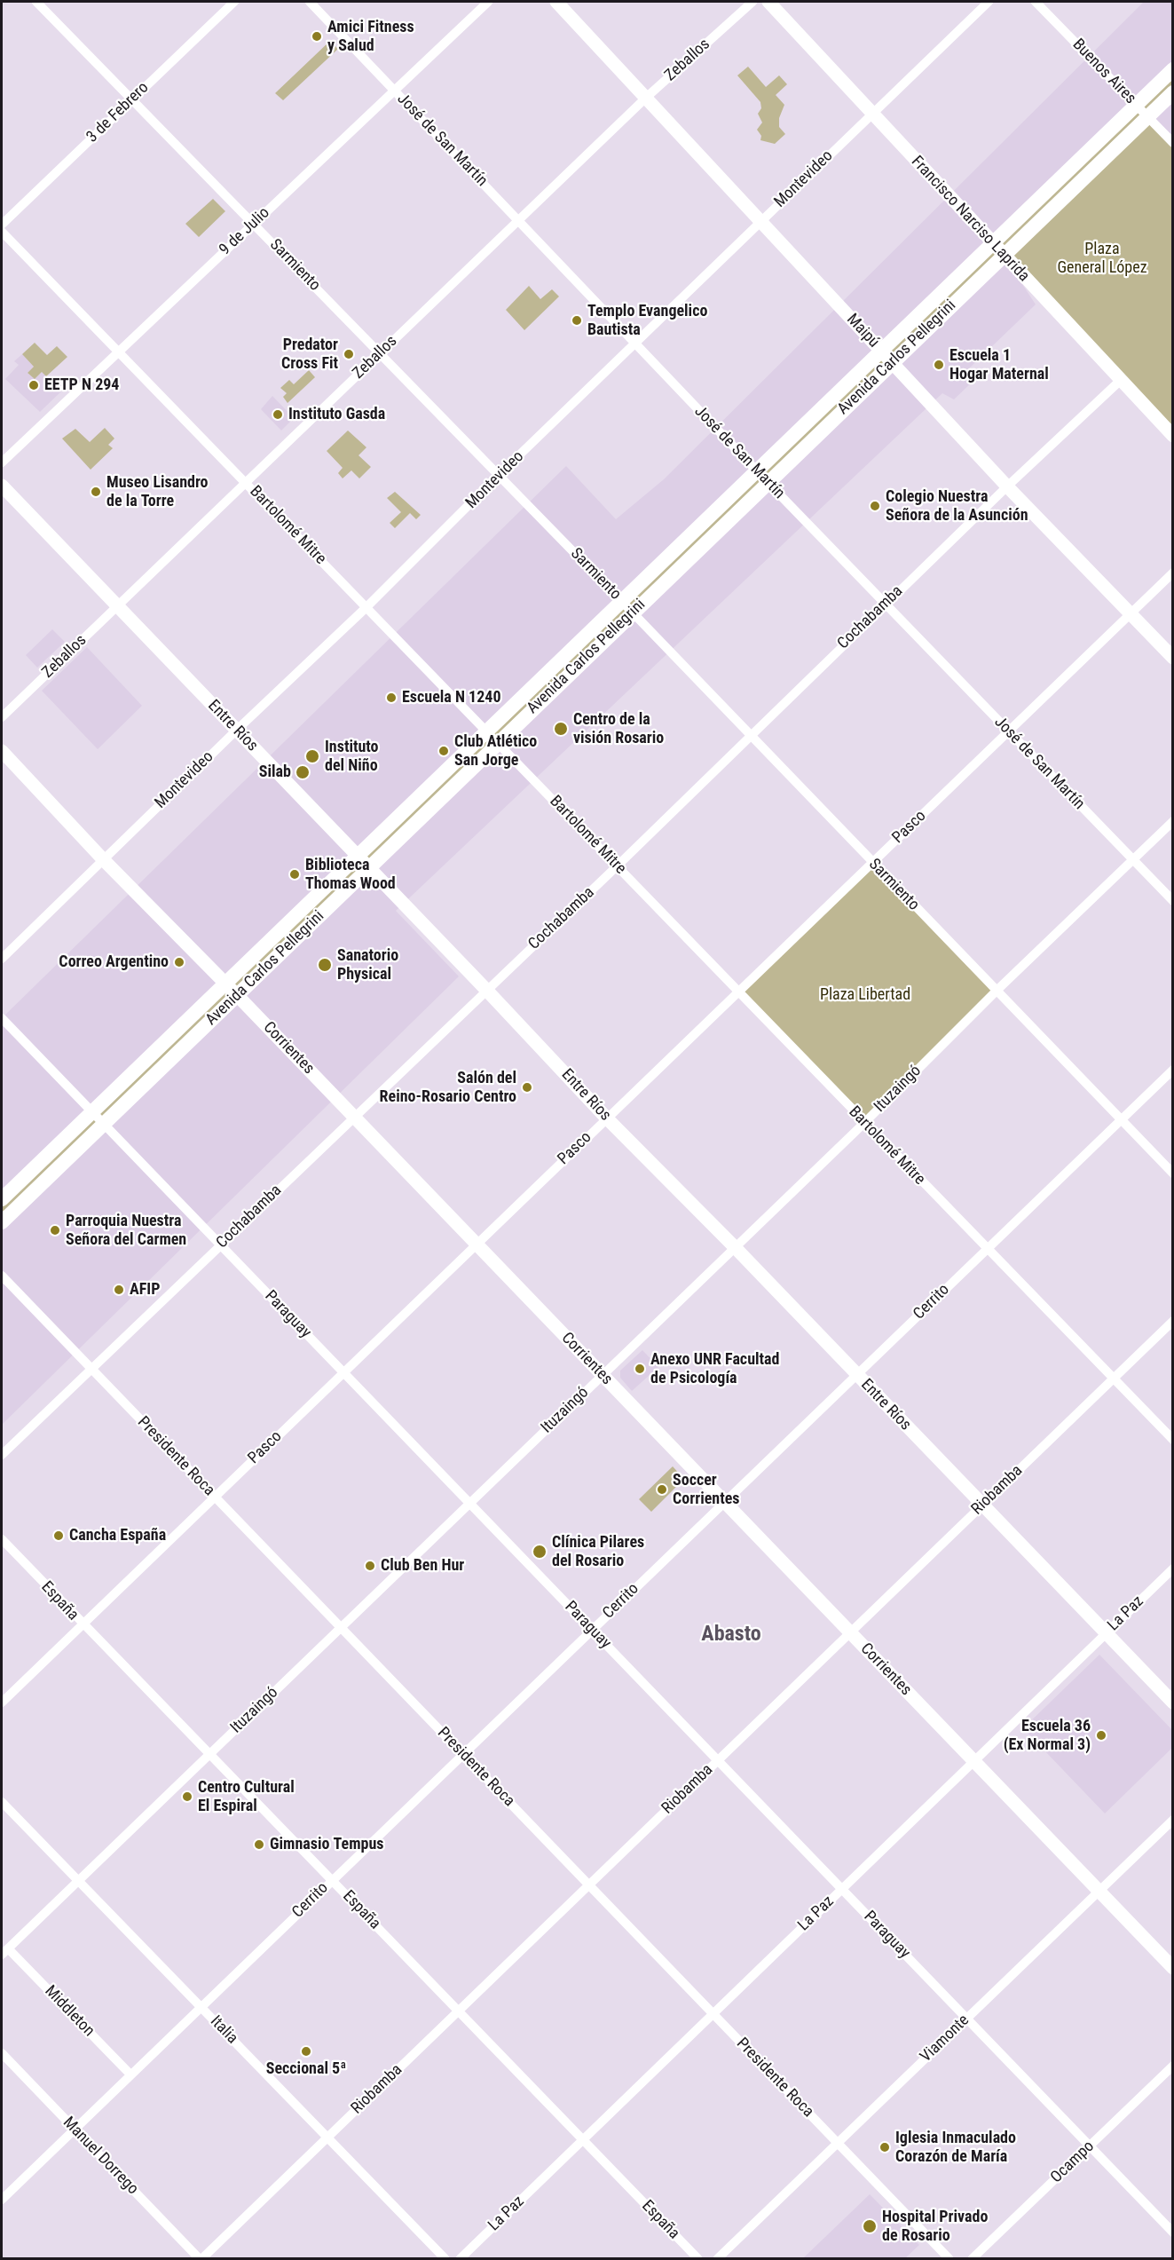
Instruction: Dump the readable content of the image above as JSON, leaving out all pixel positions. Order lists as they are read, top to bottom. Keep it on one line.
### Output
{"streets":{"main road":["Francisco Narciso Laprida","Maipú","Avenida Carlos Pellegrini","Entre Ríos","Corrientes"],"street":["Zeballos","Buenos Aires","3 de Febrero","José de San Martín","Montevideo","9 de Julio","Sarmiento","Bartolomé Mitre","Cochabamba","Pasco","Ituzaingó","Cerrito","Paraguay","Presidente Roca","Riobamba","España","La Paz","Middleton","Italia","Viamonte","Manuel Dorrego","Ocampo"]},"crossings":[["Zeballos","José de San Martín"],["Zeballos","Sarmiento"],["Zeballos","Maipú"],["Zeballos","Bartolomé Mitre"],["Zeballos","Entre Ríos"],["Buenos Aires","Avenida Carlos Pellegrini"],["3 de Febrero","Sarmiento"],["José de San Martín","Montevideo"],["José de San Martín","9 de Julio"],["José de San Martín","Avenida Carlos Pellegrini"],["José de San Martín","Cochabamba"],["José de San Martín","Pasco"],["José de San Martín","Ituzaingó"],["Montevideo","Francisco Narciso Laprida"],["Montevideo","Sarmiento"],["Montevideo","Maipú"],["Montevideo","Bartolomé Mitre"],["Montevideo","Entre Ríos"],["Montevideo","Corrientes"],["Francisco Narciso Laprida","Avenida Carlos Pellegrini"],["Francisco Narciso Laprida","Cochabamba"],["9 de Julio","Sarmiento"],["9 de Julio","Bartolomé Mitre"],["Sarmiento","Avenida Carlos Pellegrini"],["Sarmiento","Cochabamba"],["Sarmiento","Pasco"],["Sarmiento","Ituzaingó"],["Sarmiento","Cerrito"],["Maipú","Avenida Carlos Pellegrini"],["Maipú","Cochabamba"],["Maipú","Pasco"],["Avenida Carlos Pellegrini","Bartolomé Mitre"],["Avenida Carlos Pellegrini","Entre Ríos"],["Avenida Carlos Pellegrini","Corrientes"],["Avenida Carlos Pellegrini","Paraguay"],["Bartolomé Mitre","Cochabamba"],["Bartolomé Mitre","Pasco"],["Bartolomé Mitre","Ituzaingó"],["Bartolomé Mitre","Cerrito"],["Bartolomé Mitre","Riobamba"],["Cochabamba","Entre Ríos"],["Cochabamba","Corrientes"],["Cochabamba","Paraguay"],["Cochabamba","Presidente Roca"],["Entre Ríos","Pasco"],["Entre Ríos","Ituzaingó"],["Entre Ríos","Cerrito"],["Entre Ríos","Riobamba"],["Entre Ríos","La Paz"],["Pasco","Corrientes"],["Pasco","Paraguay"],["Pasco","Presidente Roca"],["Pasco","España"],["Corrientes","Ituzaingó"],["Corrientes","Cerrito"],["Corrientes","Riobamba"],["Corrientes","La Paz"],["Corrientes","Viamonte"],["Ituzaingó","Paraguay"],["Ituzaingó","Presidente Roca"],["Ituzaingó","España"],["Ituzaingó","Middleton"],["Ituzaingó","Italia"],["Cerrito","Paraguay"],["Cerrito","Presidente Roca"],["Cerrito","España"],["Cerrito","Middleton"],["Cerrito","Italia"],["Cerrito","Manuel Dorrego"],["Paraguay","Riobamba"],["Paraguay","La Paz"],["Paraguay","Viamonte"],["Paraguay","Ocampo"],["Presidente Roca","Riobamba"],["Presidente Roca","La Paz"],["Presidente Roca","Viamonte"],["Riobamba","España"],["Riobamba","Italia"],["Riobamba","Manuel Dorrego"],["España","La Paz"]],"districts":["Abasto"],"parks":["Plaza General López","Plaza Libertad"],"places":["Amici Fitness y Salud","Templo Evangelico Bautista","Predator Cross Fit","Escuela 1 Hogar Maternal","EETP N 294","Instituto Gasda","Museo Lisandro de la Torre","Colegio Nuestra Señora de la Asunción","Escuela N 1240","Centro de la visión Rosario","Club Atlético San Jorge","Instituto del Niño","Silab","Biblioteca Thomas Wood","Correo Argentino","Sanatorio Physical","Salón del Reino-Rosario Centro","Parroquia Nuestra Señora del Carmen","AFIP","Anexo UNR Facultad de Psicología","Soccer Corrientes","Cancha España","Clínica Pilares del Rosario","Club Ben Hur","Escuela 36 (Ex Normal 3)","Centro Cultural El Espiral","Gimnasio Tempus","Seccional 5ª","Iglesia Inmaculado Corazón de María","Hospital Privado de Rosario"]}
